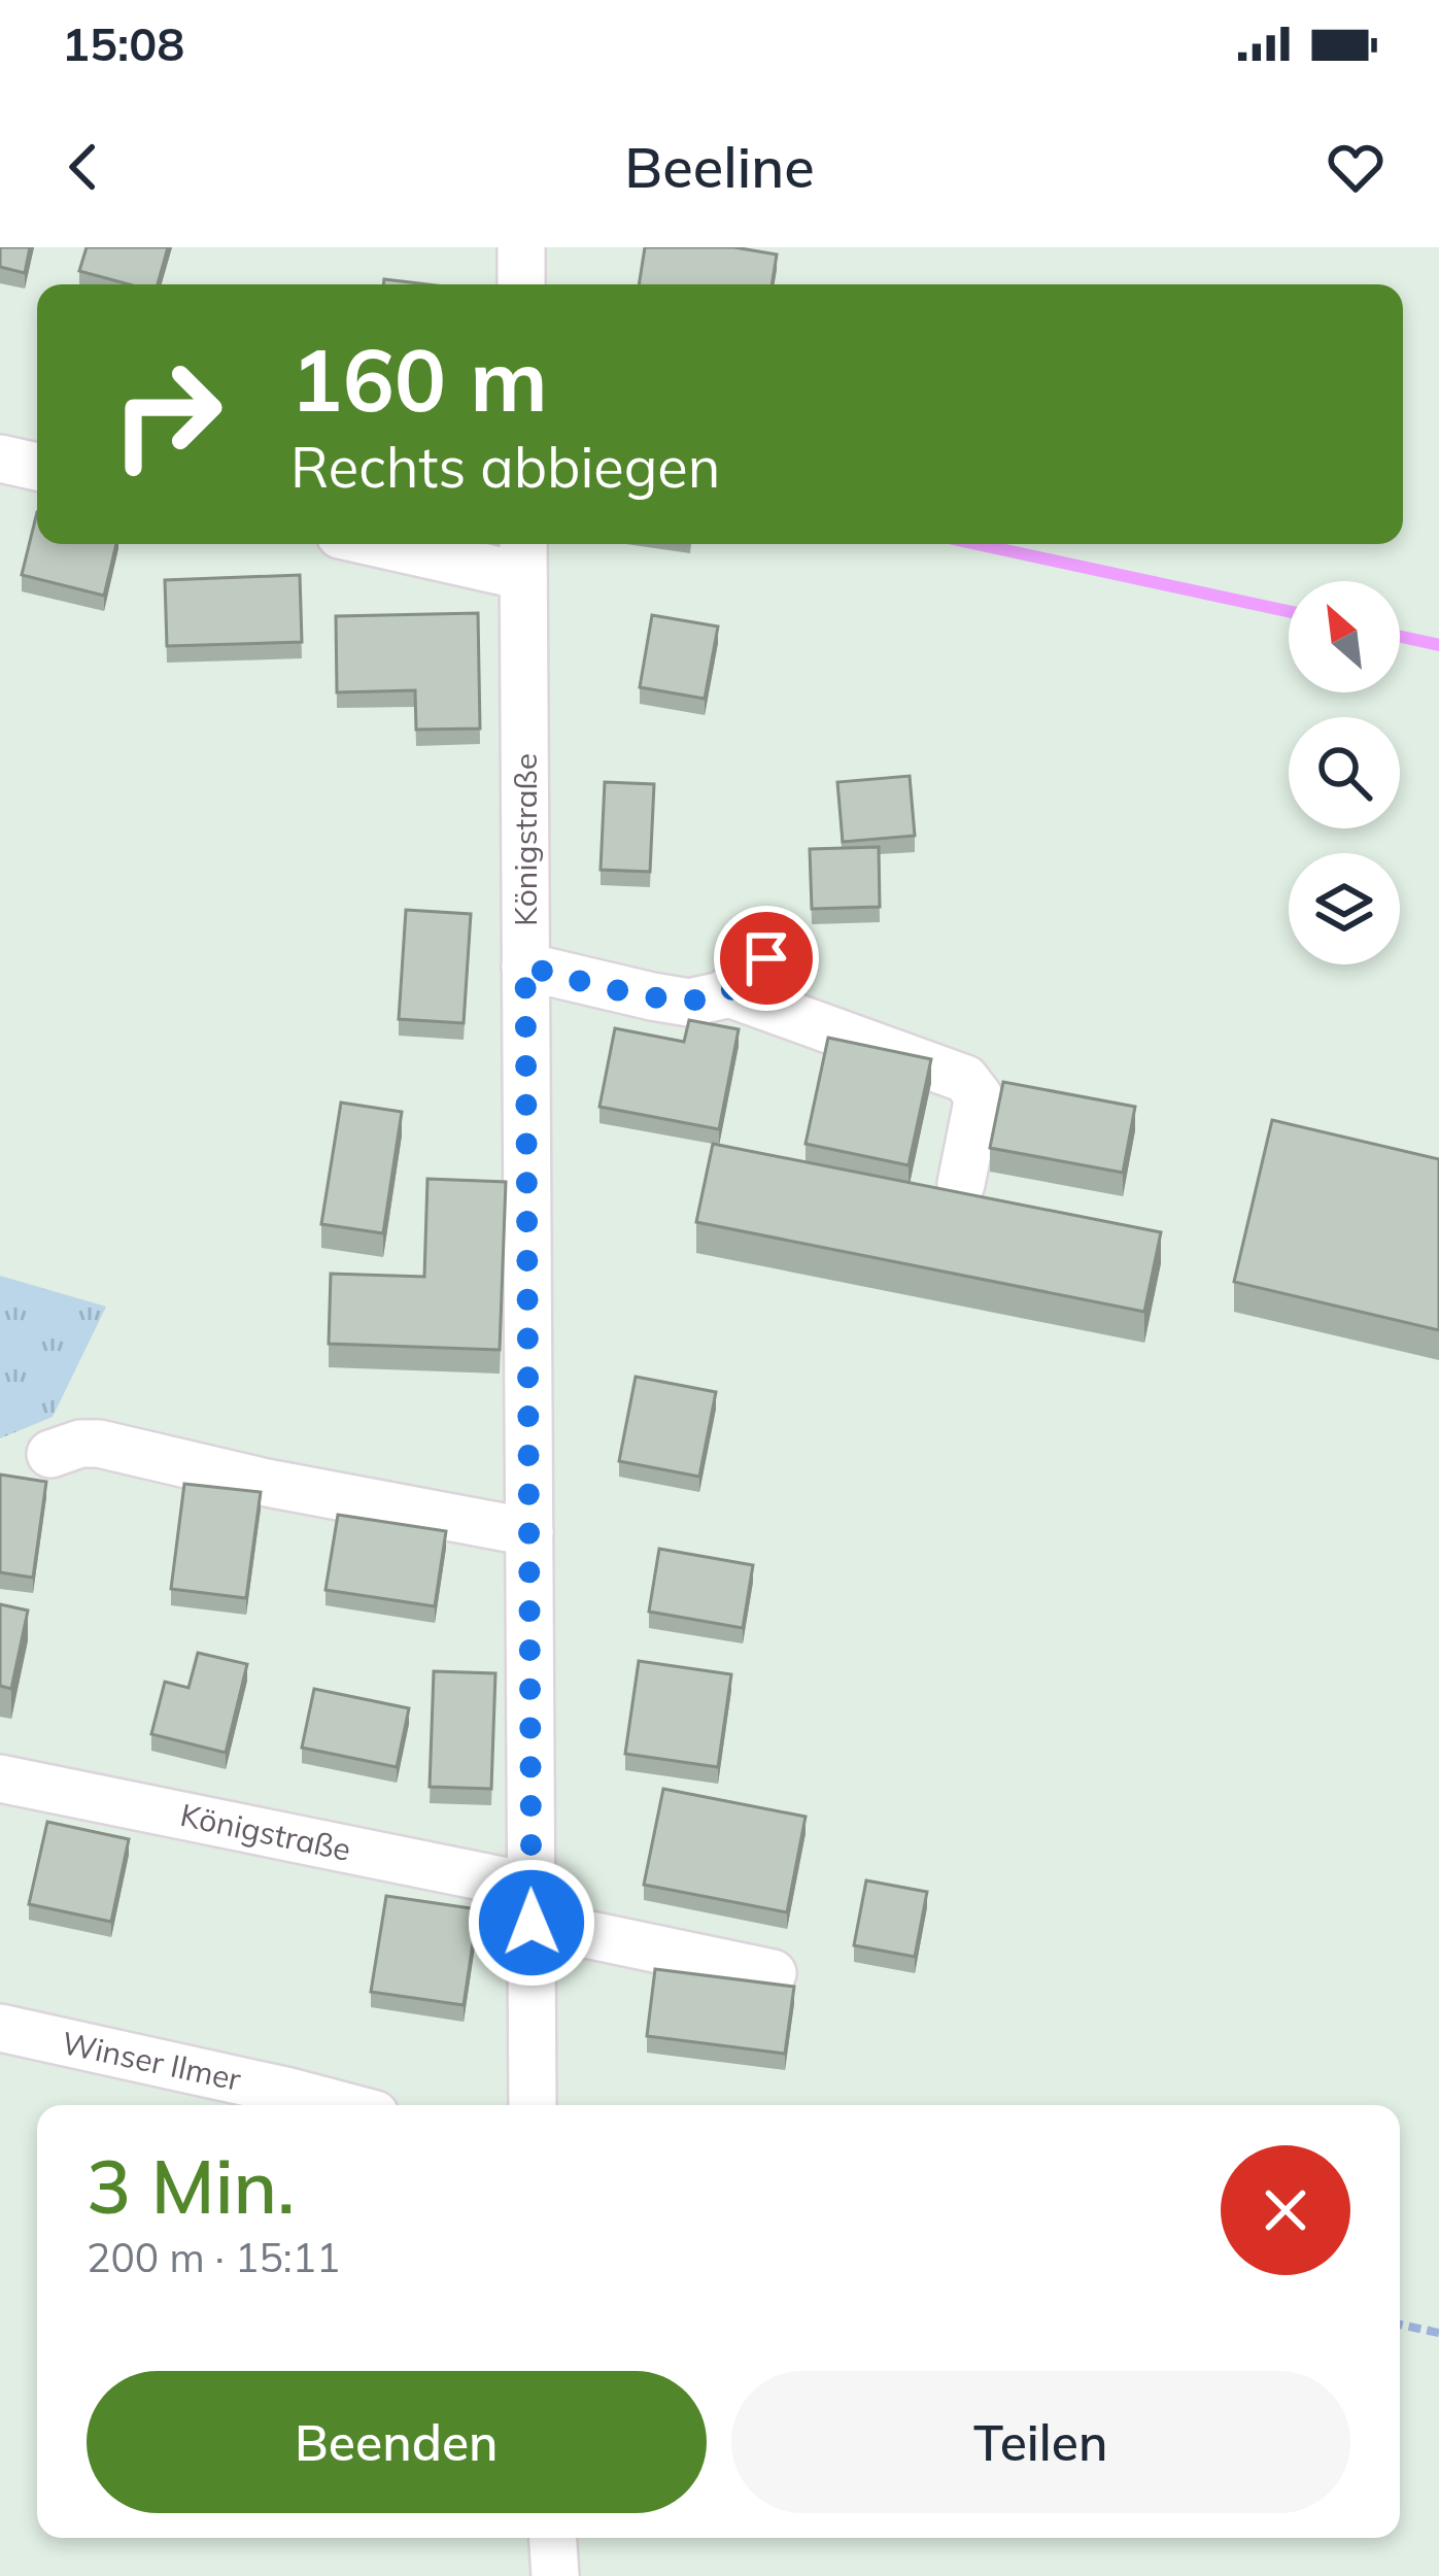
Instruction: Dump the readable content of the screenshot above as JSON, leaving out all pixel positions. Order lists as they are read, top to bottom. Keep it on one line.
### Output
{"streets":{"street":["Königstraße","Winser Ilmer"]},"north":"top left","page":{"status":"15:08","header":"Beeline","turn":["160 m","Rechts abbiegen"],"heading":["3 Min.","200 m · 15:11"],"buttons":["Beenden","Teilen"]}}
